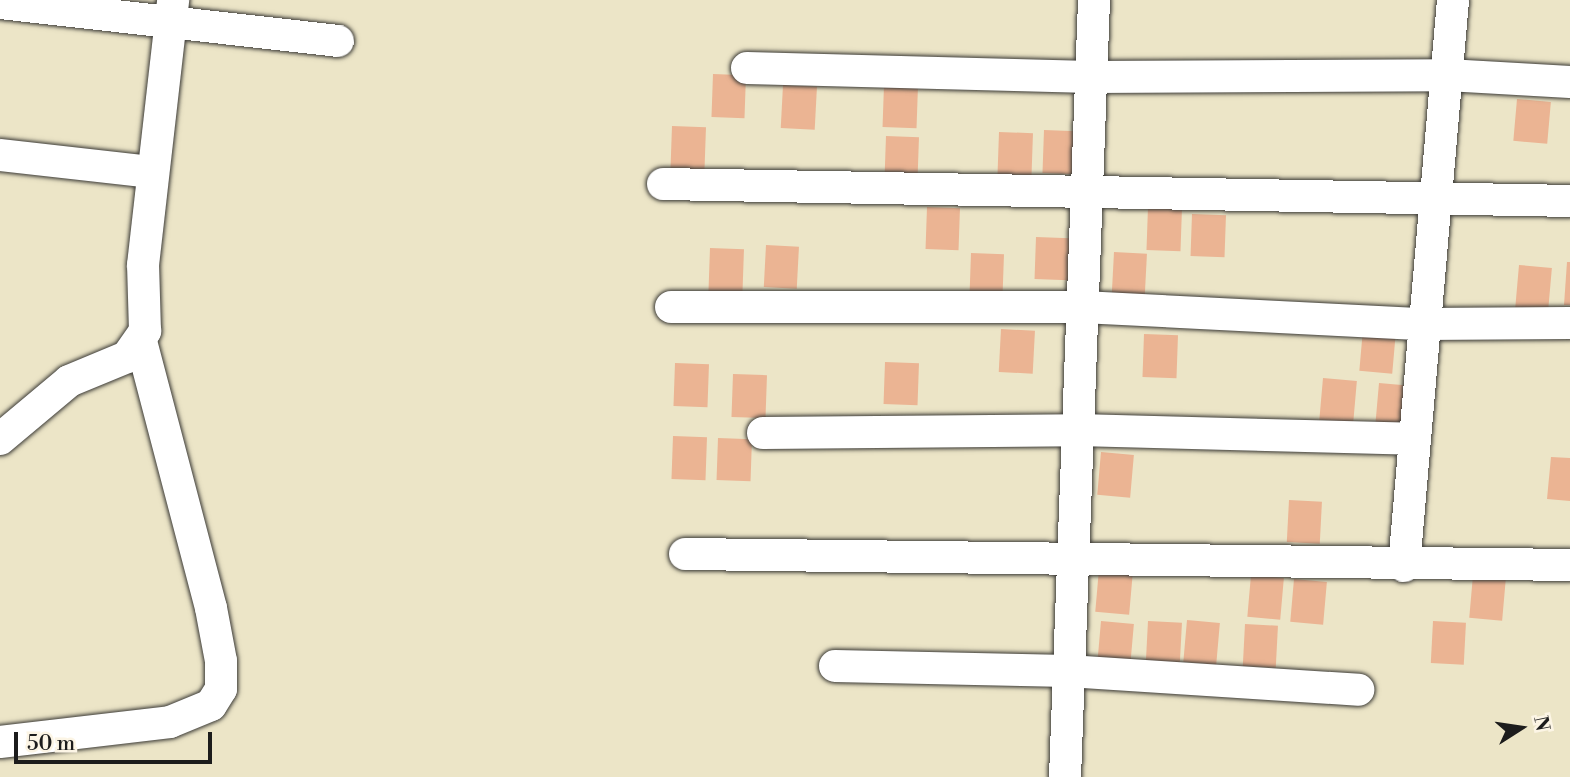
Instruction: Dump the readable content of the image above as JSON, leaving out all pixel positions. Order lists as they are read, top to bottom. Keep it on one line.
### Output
{"scale_bar":"50 m","north":"right"}
